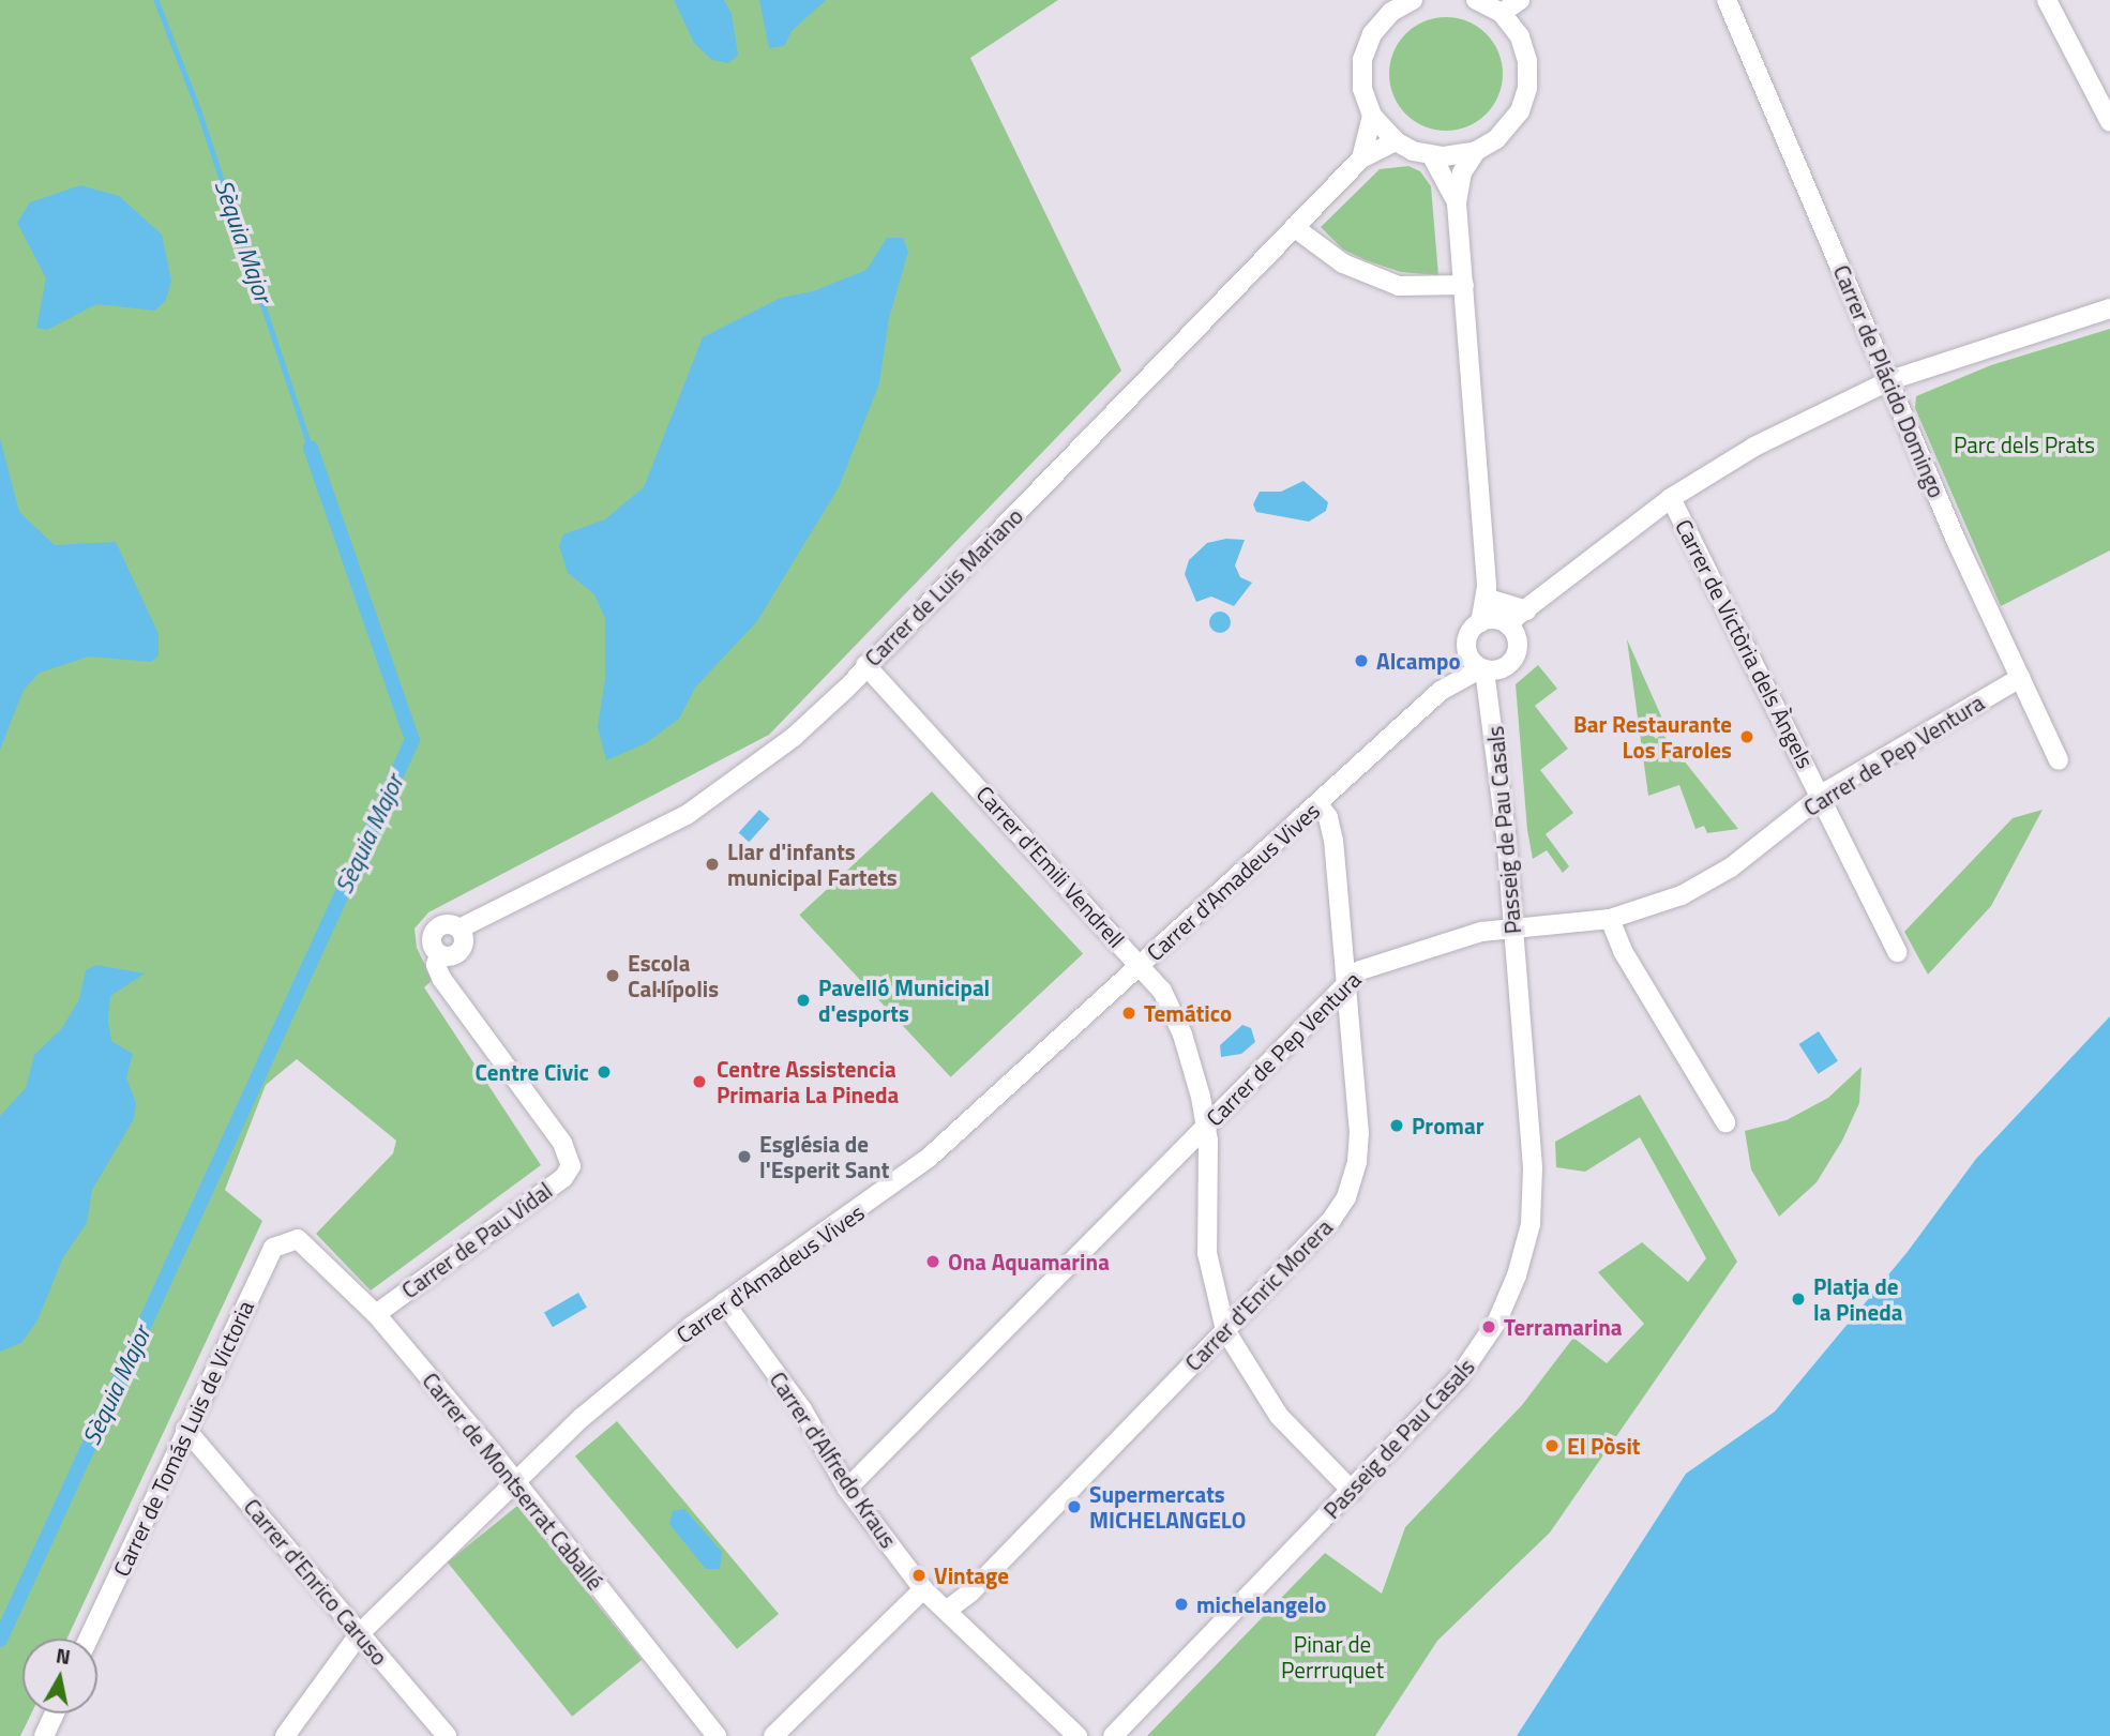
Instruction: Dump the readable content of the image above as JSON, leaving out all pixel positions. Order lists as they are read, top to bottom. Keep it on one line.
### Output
{"streets":{"street":["Carrer de Plácido Domingo","Carrer de Luis Mariano","Carrer de Victòria dels Àngels","Carrer de Pep Ventura","Passeig de Pau Casals","Carrer d'Emili Vendrell","Carrer d'Amadeus Vives","Carrer de Pau Vidal","Carrer d'Enric Morera","Carrer de Tomás Luis de Victoria","Carrer d'Alfredo Kraus","Carrer de Montserrat Caballé","Carrer d'Enrico Caruso"]},"crossings":[["Carrer de Plácido Domingo","Carrer de Pep Ventura"],["Carrer de Luis Mariano","Carrer d'Emili Vendrell"],["Carrer de Luis Mariano","Carrer de Pau Vidal"],["Carrer de Victòria dels Àngels","Carrer de Pep Ventura"],["Carrer de Pep Ventura","Passeig de Pau Casals"],["Carrer de Pep Ventura","Carrer d'Emili Vendrell"],["Carrer de Pep Ventura","Carrer d'Enric Morera"],["Carrer de Pep Ventura","Carrer d'Alfredo Kraus"],["Passeig de Pau Casals","Carrer d'Emili Vendrell"],["Passeig de Pau Casals","Carrer d'Amadeus Vives"],["Carrer d'Emili Vendrell","Carrer d'Amadeus Vives"],["Carrer d'Emili Vendrell","Carrer d'Enric Morera"],["Carrer d'Amadeus Vives","Carrer d'Enric Morera"],["Carrer d'Amadeus Vives","Carrer d'Alfredo Kraus"],["Carrer d'Amadeus Vives","Carrer de Montserrat Caballé"],["Carrer d'Amadeus Vives","Carrer d'Enrico Caruso"],["Carrer de Pau Vidal","Carrer de Montserrat Caballé"],["Carrer d'Enric Morera","Carrer d'Alfredo Kraus"],["Carrer de Tomás Luis de Victoria","Carrer de Montserrat Caballé"],["Carrer de Tomás Luis de Victoria","Carrer d'Enrico Caruso"]],"water":["Sèquia Major"],"parks":["Parc dels Prats","Pinar de Perrruquet"],"places":["Alcampo","Bar Restaurante Los Faroles","Llar d'infants municipal Fartets","Escola Cal·lípolis","Pavelló Municipal d'esports","Temático","Centre Civic","Centre Assistencia Primaria La Pineda","Promar","Església de l'Esperit Sant","Ona Aquamarina","Platja de la Pineda","Terramarina","El Pòsit","Supermercats MICHELANGELO","Vintage","michelangelo"],"north":"top"}
